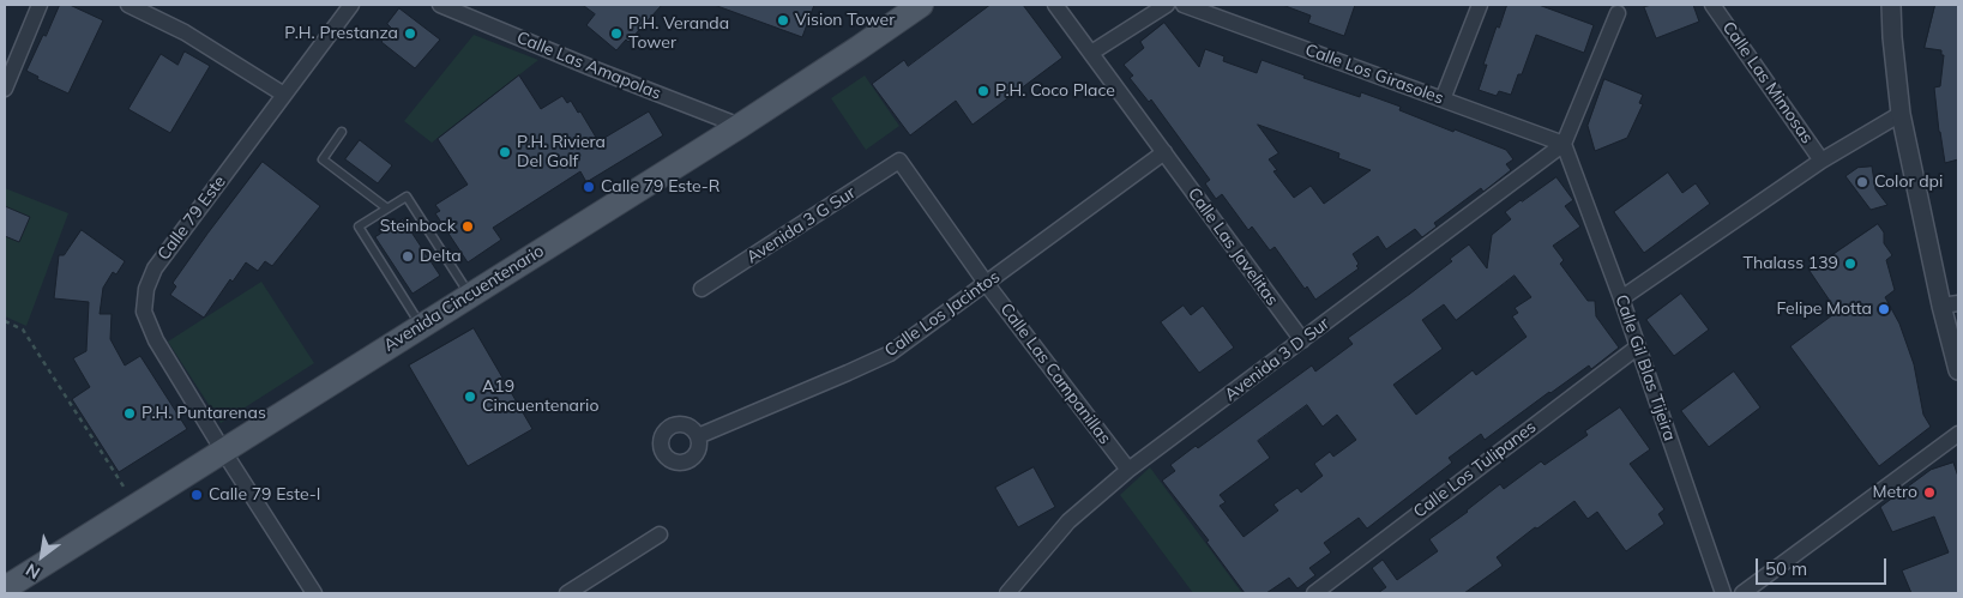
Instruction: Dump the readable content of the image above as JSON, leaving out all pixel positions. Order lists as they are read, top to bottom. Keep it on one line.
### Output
{"streets":{"main road":["Avenida Cincuentenario"],"street":["Calle Las Amapolas","Calle Los Girasoles","Calle Las Mimosas","Calle 79 Este","Avenida 3 G Sur","Calle Las Javelitas","Calle Los Jacintos","Avenida 3 D Sur","Calle Gil Blas Tijeira","Calle Las Campanillas","Calle Los Tulipanes"]},"crossings":[["Calle Las Amapolas","Avenida Cincuentenario"],["Calle Los Girasoles","Avenida 3 D Sur"],["Calle Los Girasoles","Calle Gil Blas Tijeira"],["Calle 79 Este","Avenida Cincuentenario"],["Avenida 3 G Sur","Calle Las Campanillas"],["Calle Las Javelitas","Calle Los Jacintos"],["Calle Las Javelitas","Avenida 3 D Sur"],["Calle Los Jacintos","Calle Las Campanillas"],["Avenida 3 D Sur","Calle Gil Blas Tijeira"],["Avenida 3 D Sur","Calle Las Campanillas"],["Calle Gil Blas Tijeira","Calle Los Tulipanes"]],"places":["Vision Tower","P.H. Prestanza","P.H. Veranda Tower","P.H. Coco Place","P.H. Riviera Del Golf","Color dpi","Calle 79 Este-R","Steinbock","Delta","Thalass 139","Felipe Motta","A19 Cincuentenario","P.H. Puntarenas","Metro","Calle 79 Este-I"],"scale_bar":"50 m","north":"bottom left"}
